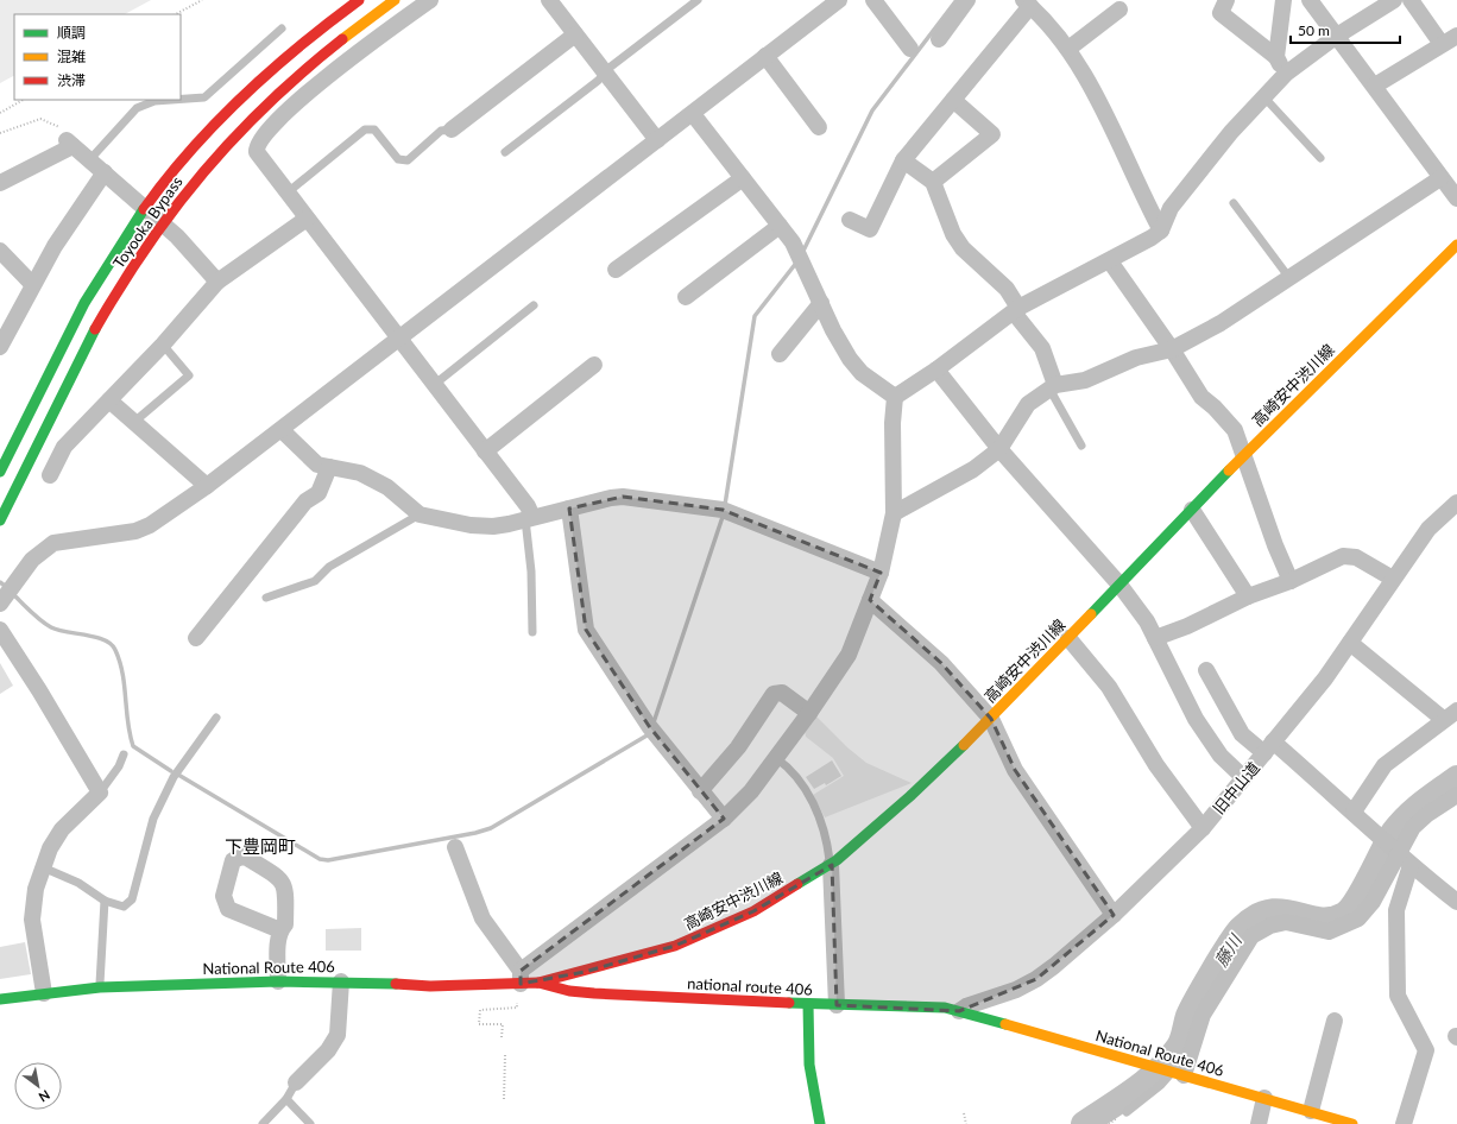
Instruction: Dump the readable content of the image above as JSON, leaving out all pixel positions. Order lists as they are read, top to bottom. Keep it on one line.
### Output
{"streets":{"main road":["Toyooka Bypass","高崎安中渋川線","National Route 406","national route 406"],"street":["旧中山道"]},"crossings":[["高崎安中渋川線","National Route 406"],["高崎安中渋川線","national route 406"],["旧中山道","National Route 406"],["旧中山道","national route 406"],["National Route 406","national route 406"]],"districts":["下豊岡町"],"water":["藤川"],"legend":["順調","混雑","渋滞"],"scale_bar":"50 m","north":"bottom right"}
